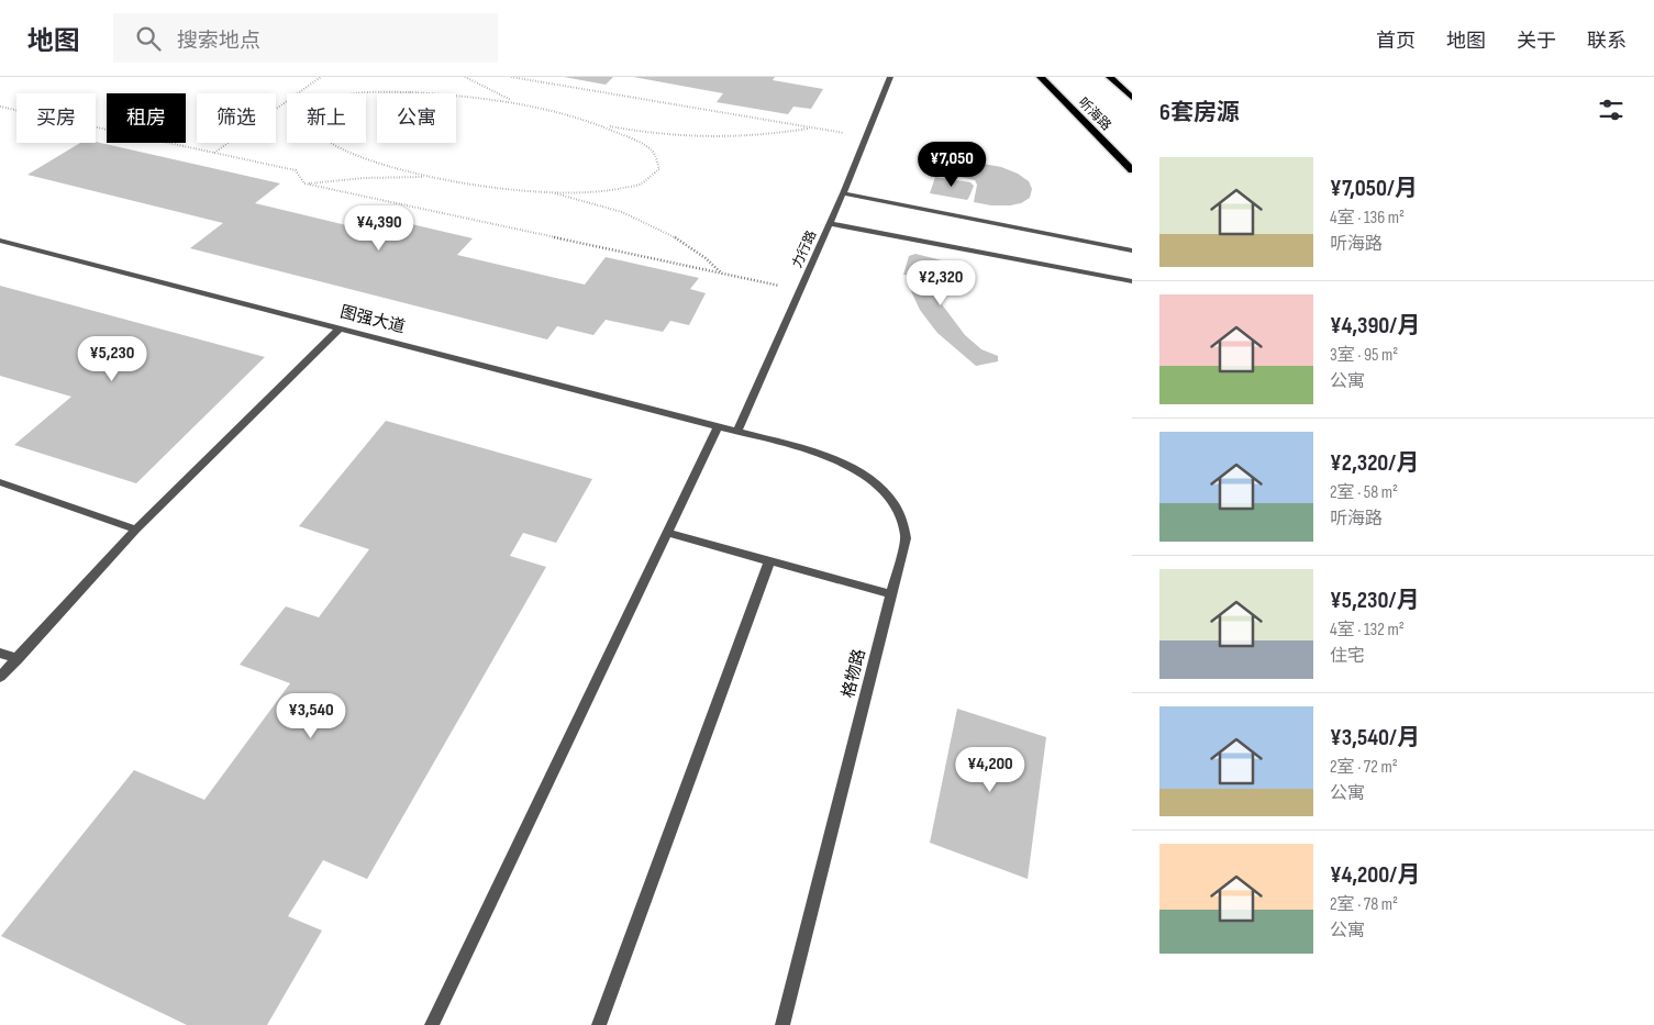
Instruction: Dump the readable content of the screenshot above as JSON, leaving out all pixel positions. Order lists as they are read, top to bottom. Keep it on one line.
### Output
{"streets":{"main road":["听海路"],"lane":["力行路","图强大道","格物路"]},"crossings":[["力行路","图强大道"],["力行路","格物路"],["图强大道","格物路"]],"page":{"header":"地图","search":"搜索地点","nav":["首页","地图","关于","联系"],"heading":"6套房源","chip":["买房","租房","筛选","新上","公寓"],"price":["¥7,050","¥4,390","¥2,320","¥5,230","¥3,540","¥4,200"],"list":[{"name":"¥7,050/月","note":"4室 · 136 m² · 听海路"},{"name":"¥4,390/月","note":"3室 · 95 m² · 公寓"},{"name":"¥2,320/月","note":"2室 · 58 m² · 听海路"},{"name":"¥5,230/月","note":"4室 · 132 m² · 住宅"},{"name":"¥3,540/月","note":"2室 · 72 m² · 公寓"},{"name":"¥4,200/月","note":"2室 · 78 m² · 公寓"}]}}
